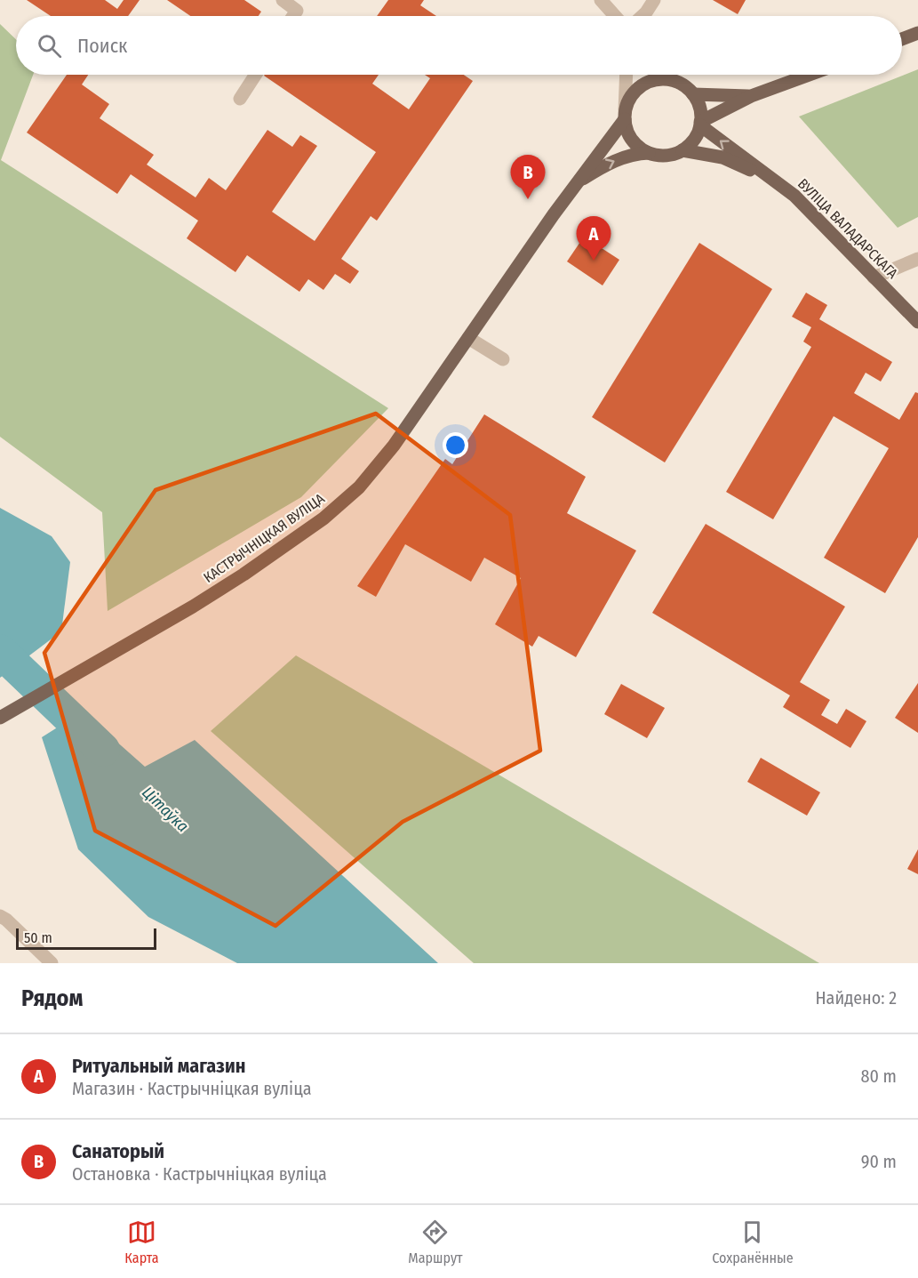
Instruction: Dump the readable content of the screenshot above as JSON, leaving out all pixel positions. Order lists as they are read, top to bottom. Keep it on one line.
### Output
{"streets":{"main road":["ВУЛІЦА ВАЛАДАРСКАГА","КАСТРЫЧНІЦКАЯ ВУЛІЦА"]},"crossings":[["ВУЛІЦА ВАЛАДАРСКАГА","КАСТРЫЧНІЦКАЯ ВУЛІЦА"]],"water":["Цітаўка"],"scale_bar":"50 m","page":{"search":"Поиск","pins":["B","A"],"scale":"50 m","heading":["Рядом","Найдено: 2"],"list":[{"mark":"A","name":"Ритуальный магазин","note":"Магазин · Кастрычніцкая вуліца","value":"80 m"},{"mark":"B","name":"Санаторый","note":"Остановка · Кастрычніцкая вуліца","value":"90 m"}],"nav":["Карта","Маршрут","Сохранённые"]}}
